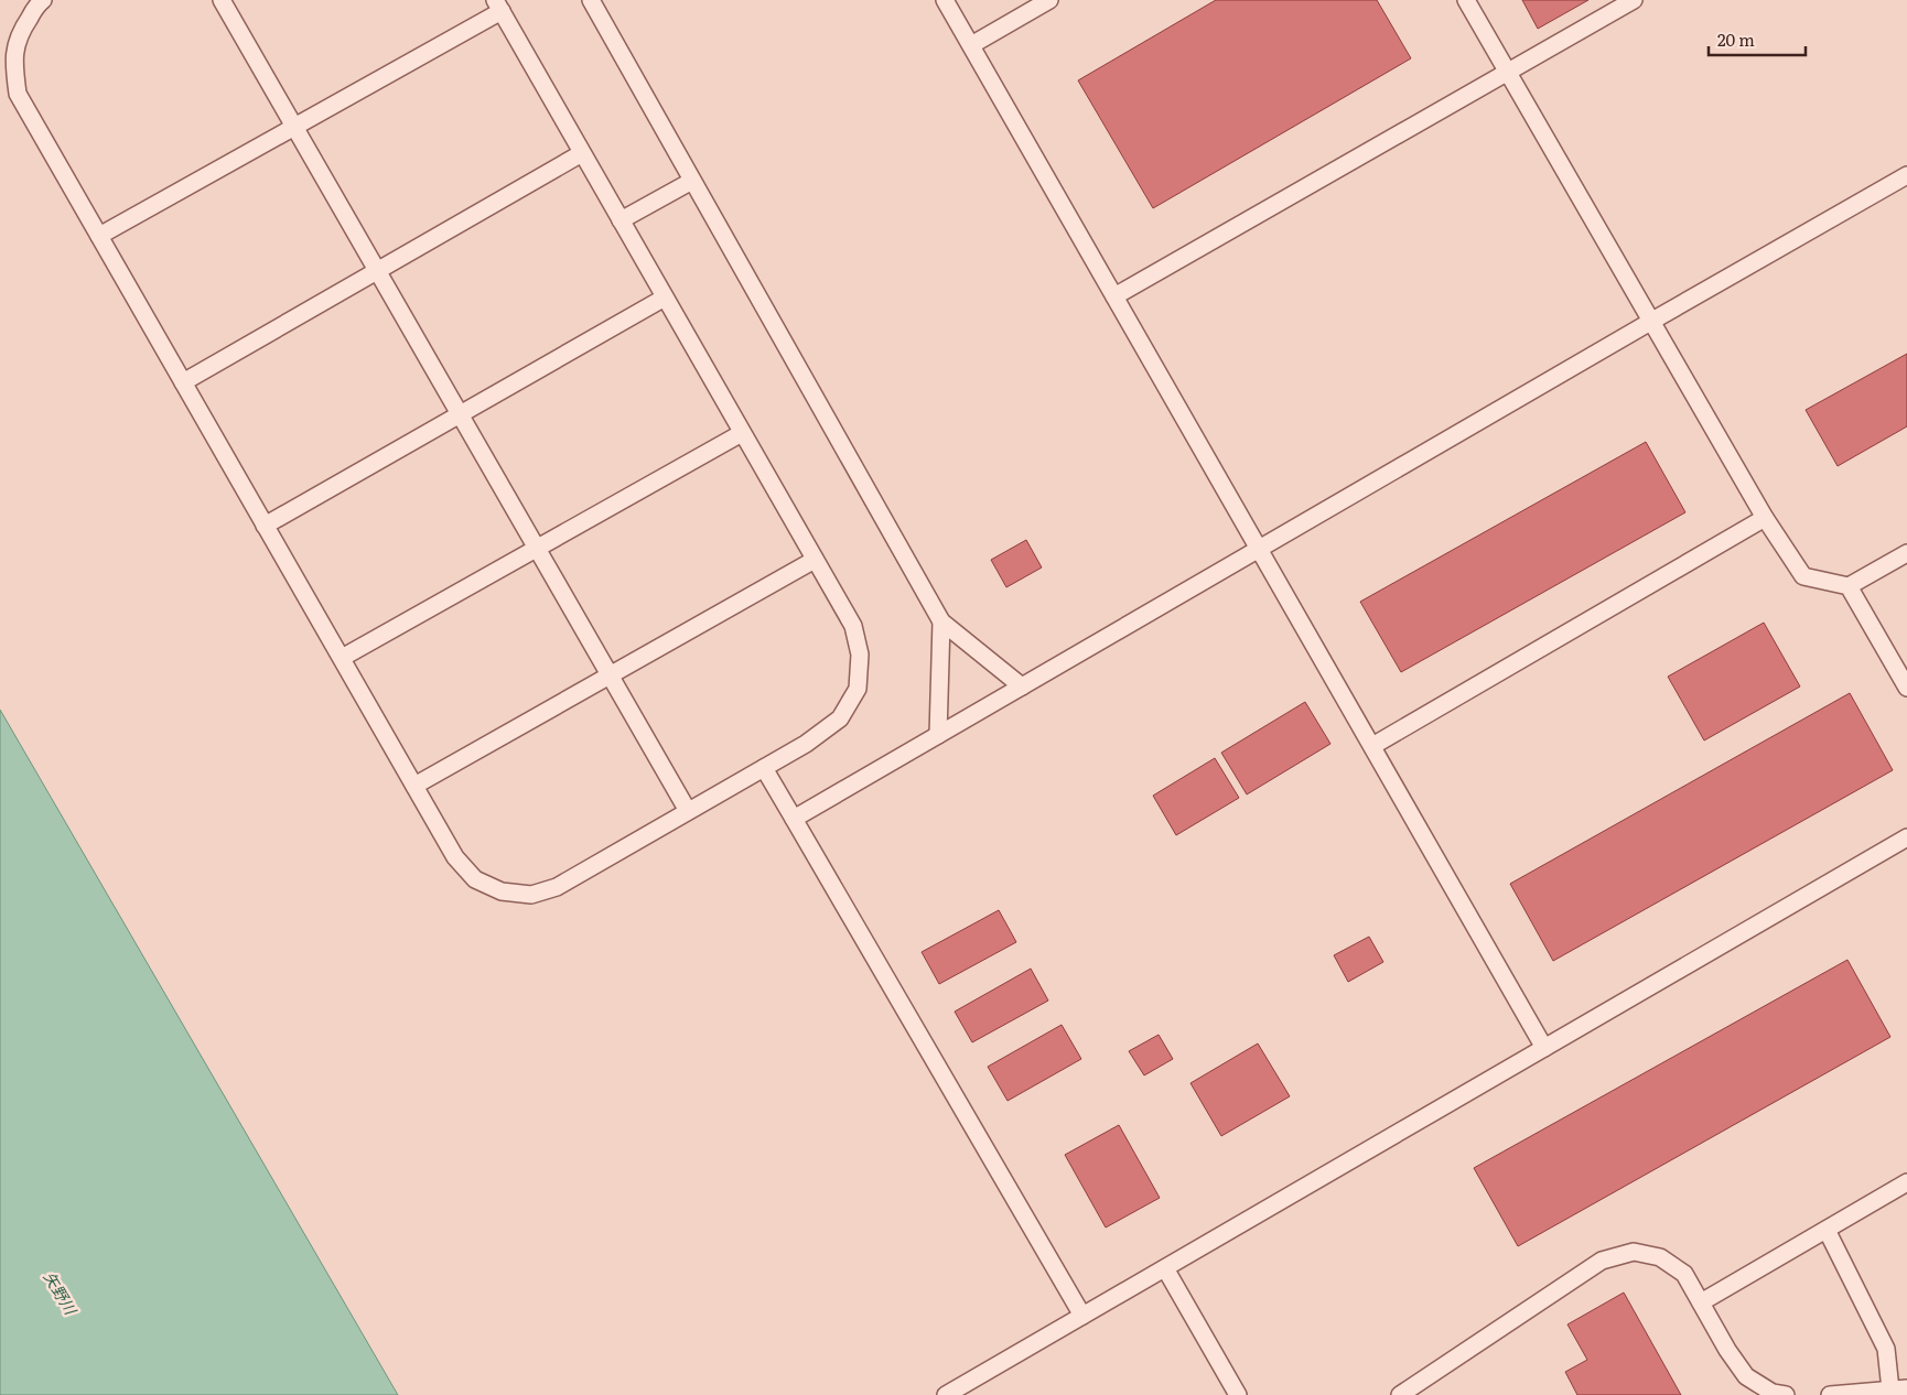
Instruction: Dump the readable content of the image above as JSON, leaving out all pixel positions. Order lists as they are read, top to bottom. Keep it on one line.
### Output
{"water":["矢野川"],"scale_bar":"20 m"}
